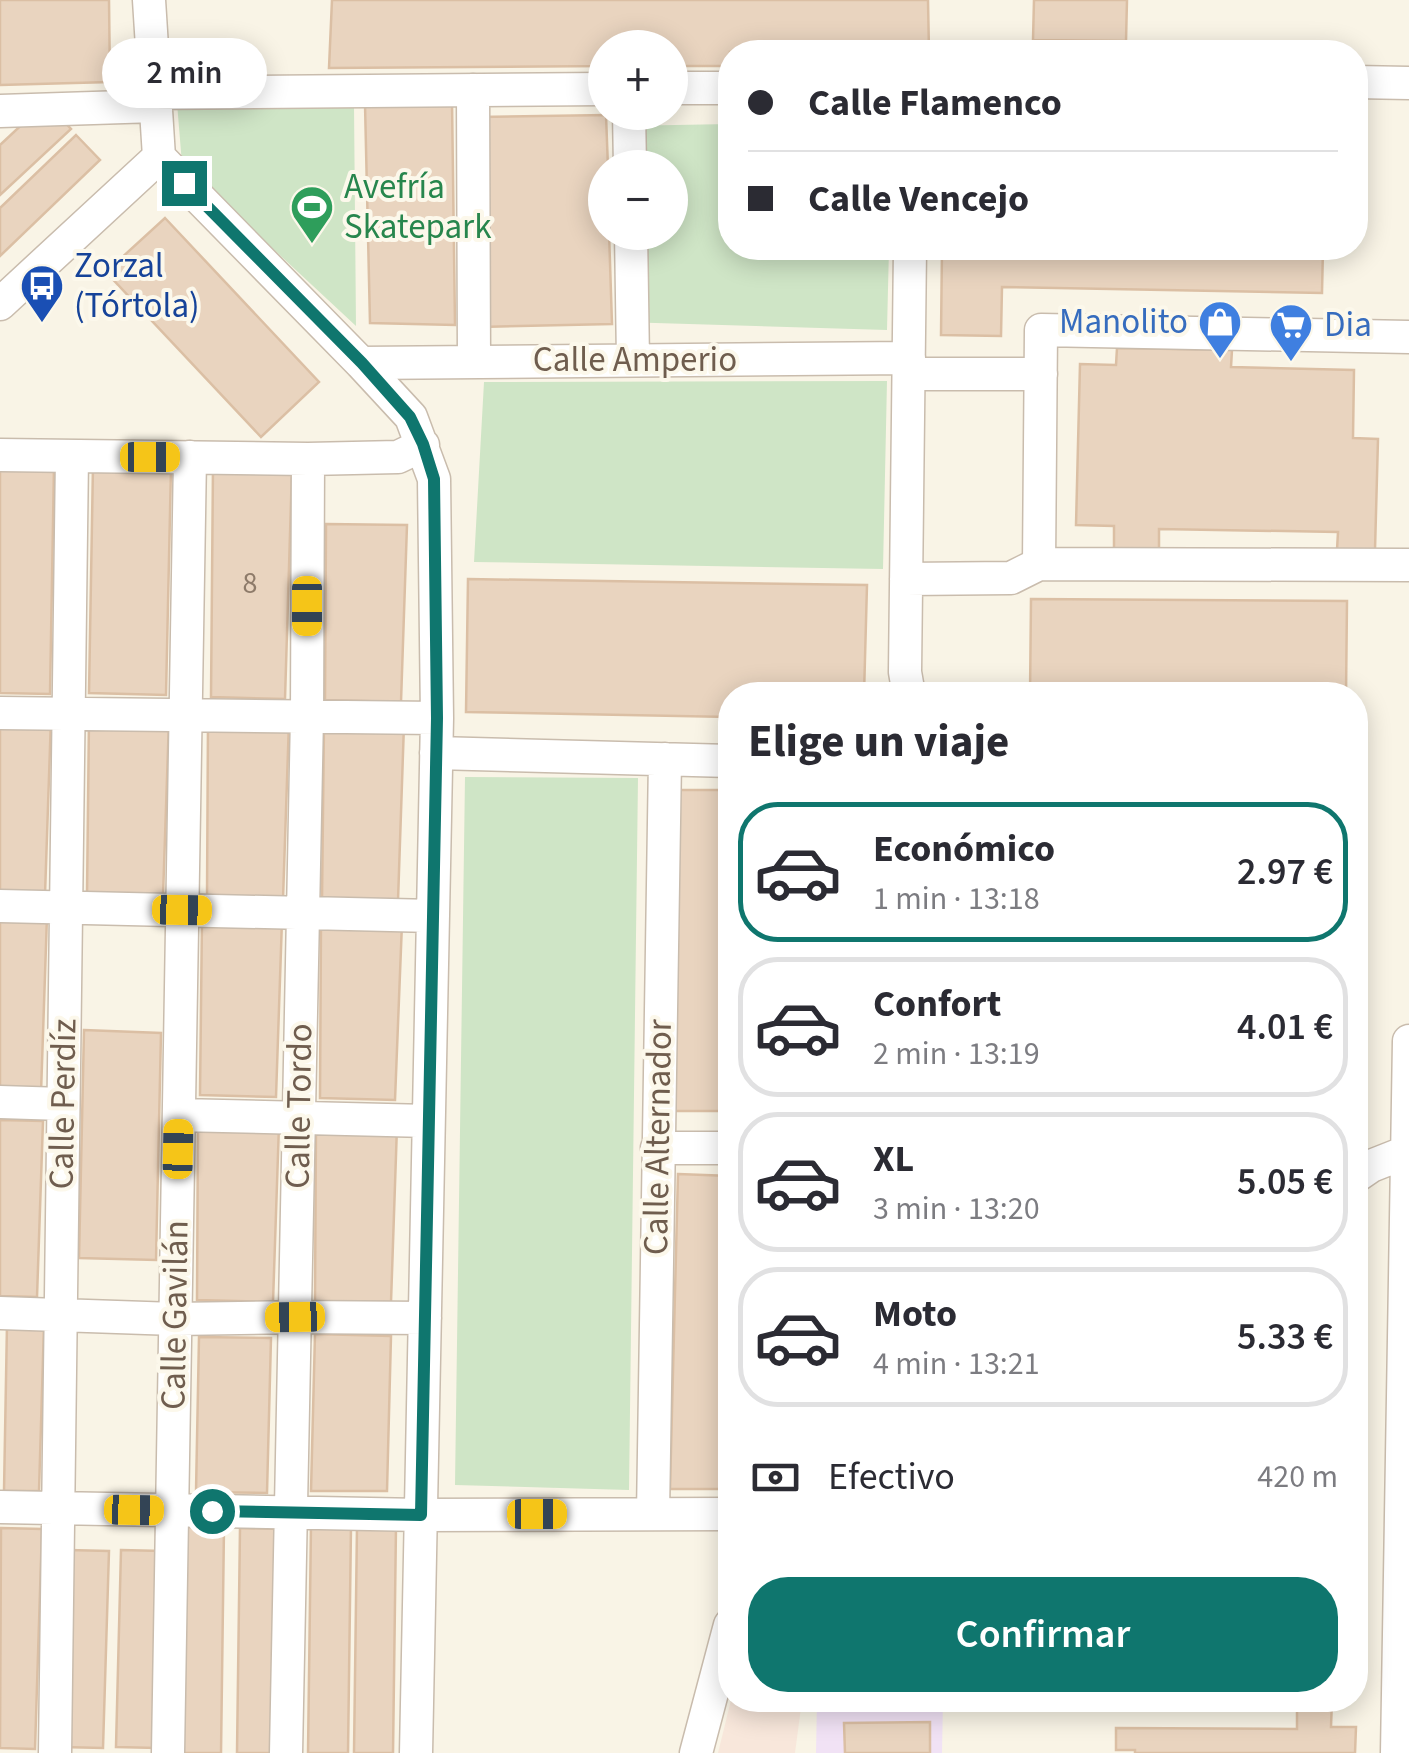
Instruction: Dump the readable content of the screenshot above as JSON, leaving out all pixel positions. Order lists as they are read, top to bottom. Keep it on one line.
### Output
{"streets":{"street":["Calle Amperio","Calle Perdíz","Calle Tordo","Calle Alternador","Calle Gavilán"]},"places":{"sports":["Avefría Skatepark"],"bus stop":["Zorzal (Tórtola)"],"shop":["Manolito"],"supermarket":["Dia"]},"house_numbers":["8"],"page":{"map_buttons":["+","−"],"bubble":"2 min","banner":["Calle Flamenco","Calle Vencejo"],"heading":"Elige un viaje","list":[{"name":"Económico","note":"1 min · 13:18","value":"2.97 €"},{"name":"Confort","note":"2 min · 13:19","value":"4.01 €"},{"name":"XL","note":"3 min · 13:20","value":"5.05 €"},{"name":"Moto","note":"4 min · 13:21","value":"5.33 €"}],"pay":["Efectivo","420 m"],"buttons":"Confirmar"}}
